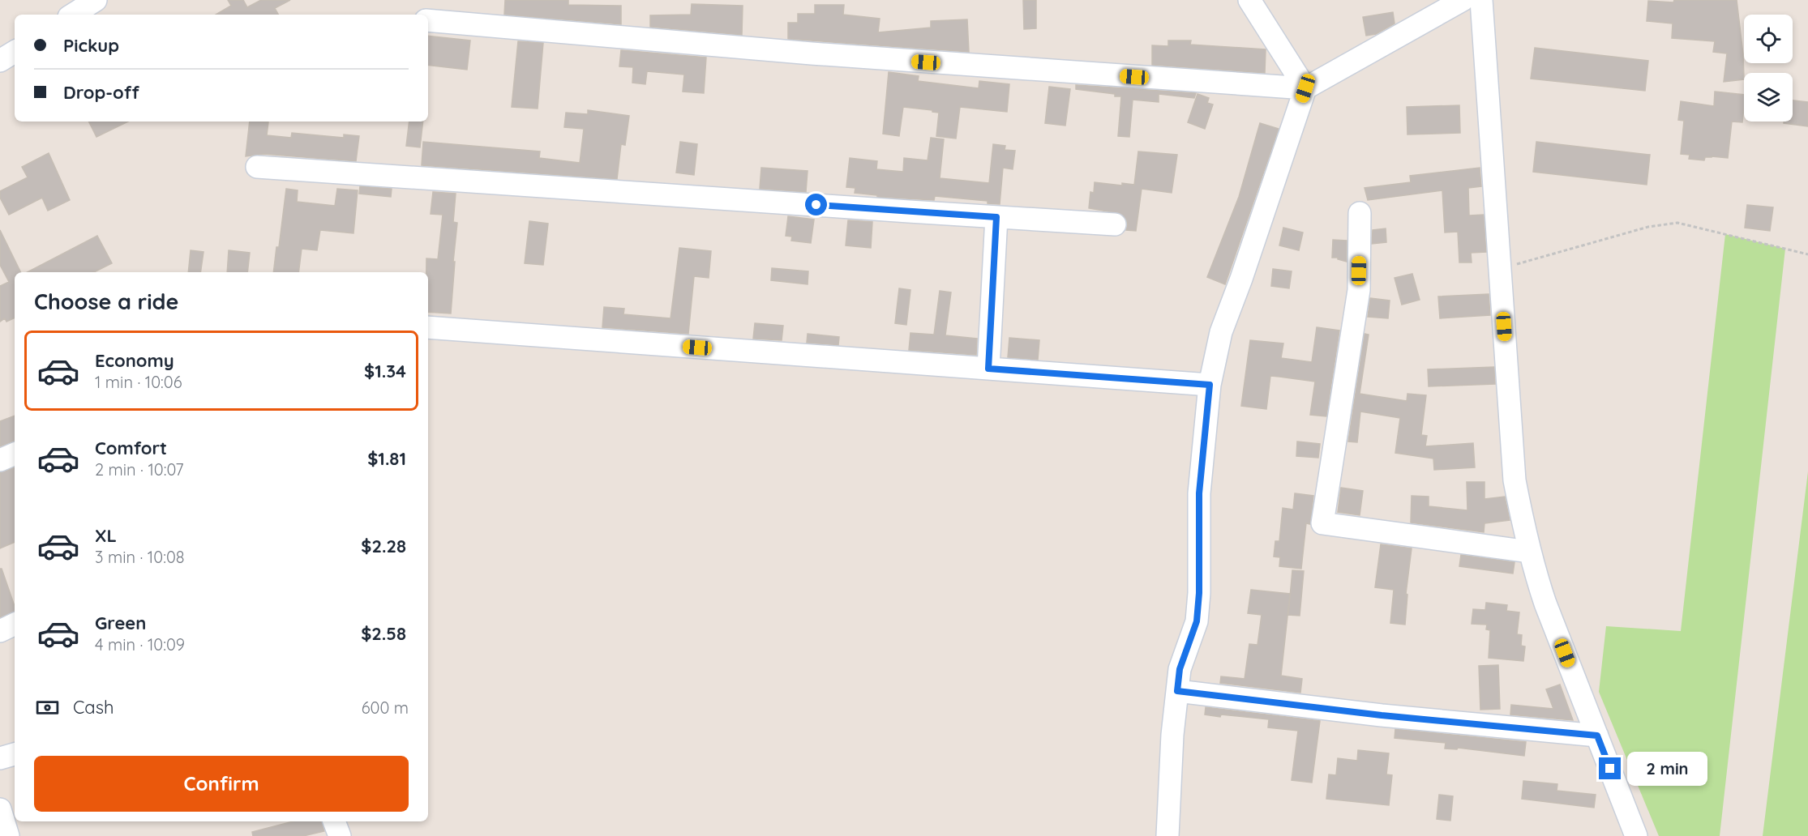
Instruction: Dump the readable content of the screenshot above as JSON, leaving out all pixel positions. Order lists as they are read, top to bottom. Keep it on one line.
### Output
{"page":{"banner":["Pickup","Drop-off"],"heading":"Choose a ride","list":[{"name":"Economy","note":"1 min · 10:06","value":"$1.34"},{"name":"Comfort","note":"2 min · 10:07","value":"$1.81"},{"name":"XL","note":"3 min · 10:08","value":"$2.28"},{"name":"Green","note":"4 min · 10:09","value":"$2.58"}],"pay":["Cash","600 m"],"buttons":"Confirm","bubble":"2 min"}}
